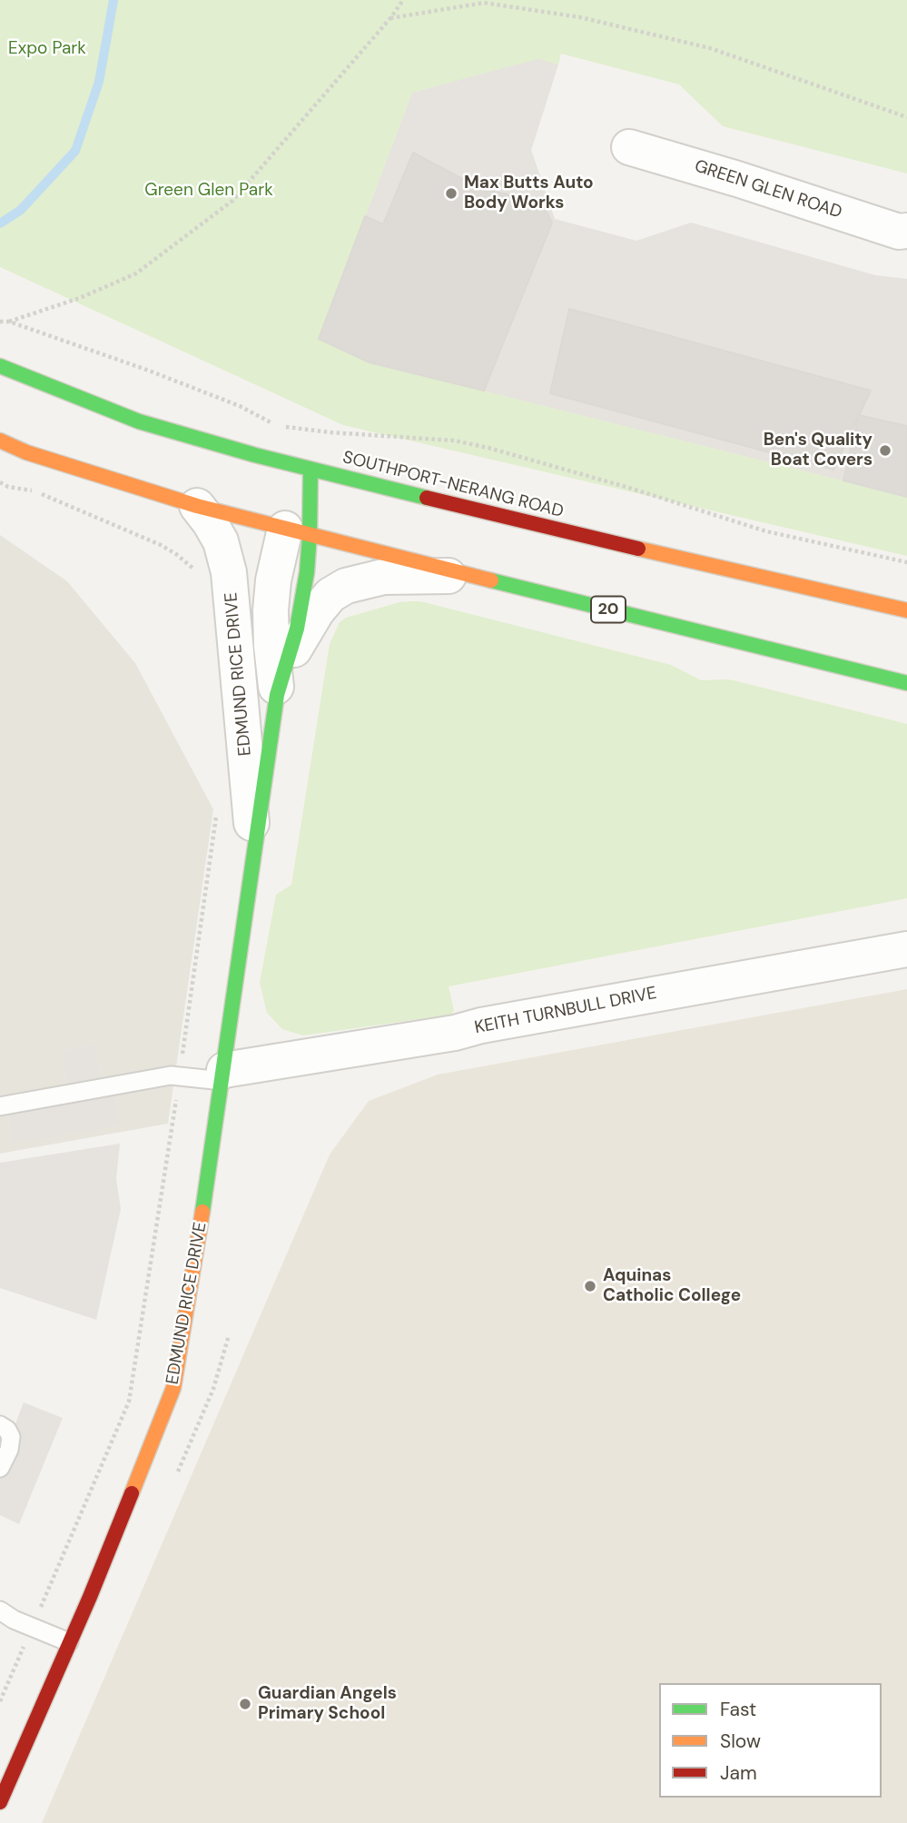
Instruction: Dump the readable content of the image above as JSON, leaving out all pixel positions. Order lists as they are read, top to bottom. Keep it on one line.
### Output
{"streets":{"main road":["SOUTHPORT-NERANG ROAD","20","EDMUND RICE DRIVE"],"street":["GREEN GLEN ROAD","KEITH TURNBULL DRIVE"]},"crossings":[["20","EDMUND RICE DRIVE"],["EDMUND RICE DRIVE","KEITH TURNBULL DRIVE"]],"parks":["Expo Park","Green Glen Park"],"places":["Max Butts Auto Body Works","Ben's Quality Boat Covers","Aquinas Catholic College","Guardian Angels Primary School"],"legend":["Fast","Slow","Jam"]}
